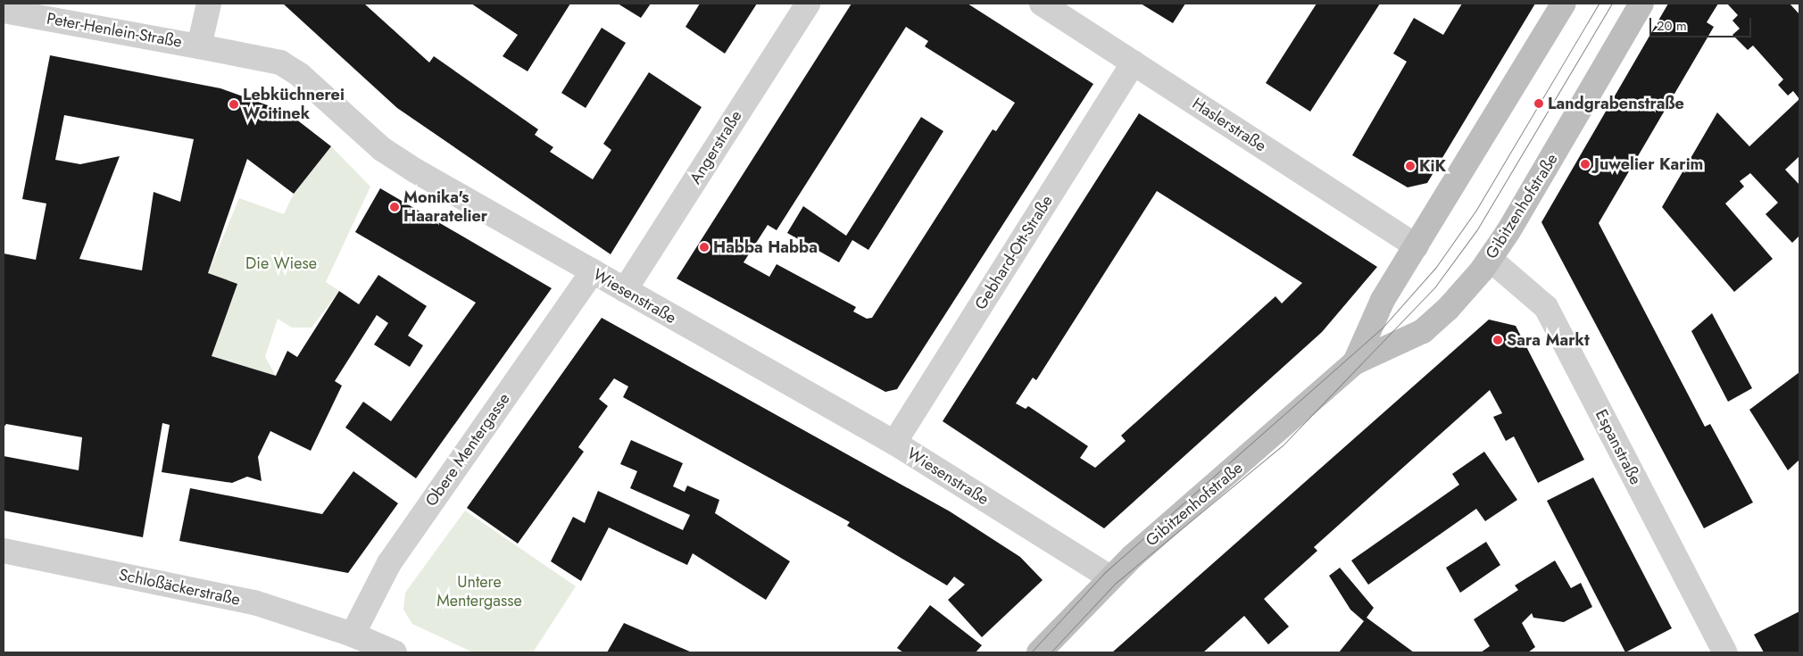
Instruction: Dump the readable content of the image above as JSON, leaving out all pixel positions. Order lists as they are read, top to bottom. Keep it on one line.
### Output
{"streets":{"main road":["Gibitzenhofstraße"],"street":["Peter-Henlein-Straße","Haslerstraße","Angerstraße","Gebhard-Ott-Straße","Wiesenstraße","Espanstraße","Obere Mentergasse","Schloßäckerstraße"]},"crossings":[["Peter-Henlein-Straße","Wiesenstraße"],["Haslerstraße","Gibitzenhofstraße"],["Haslerstraße","Gebhard-Ott-Straße"],["Angerstraße","Wiesenstraße"],["Gibitzenhofstraße","Wiesenstraße"],["Gibitzenhofstraße","Espanstraße"],["Gebhard-Ott-Straße","Wiesenstraße"],["Wiesenstraße","Obere Mentergasse"],["Obere Mentergasse","Schloßäckerstraße"]],"parks":["Die Wiese","Untere Mentergasse"],"places":["Landgrabenstraße","Lebküchnerei Woitinek","Juwelier Karim","KiK","Monika's Haaratelier","Habba Habba","Sara Markt"],"scale_bar":"20 m"}
